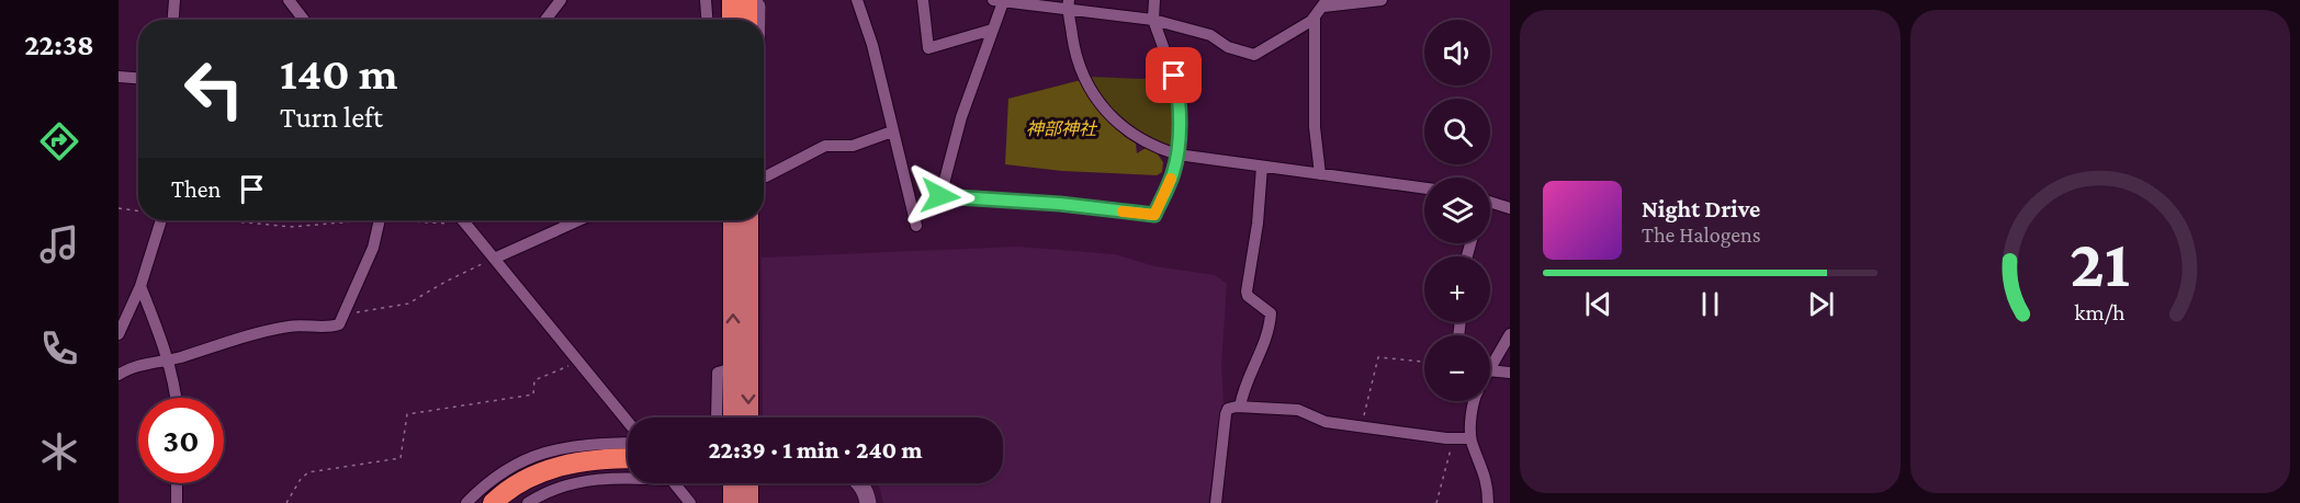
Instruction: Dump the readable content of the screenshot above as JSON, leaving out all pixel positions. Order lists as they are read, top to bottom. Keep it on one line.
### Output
{"parks":["神部神社"],"page":{"tabs":"22:38","map_buttons":["+","−"],"turn":["140 m","Turn left"],"then":"Then","song":["Night Drive","The Halogens"],"limit":"30","trip":"22:39 · 1 min · 240 m","gauge":["21","km/h"]}}
